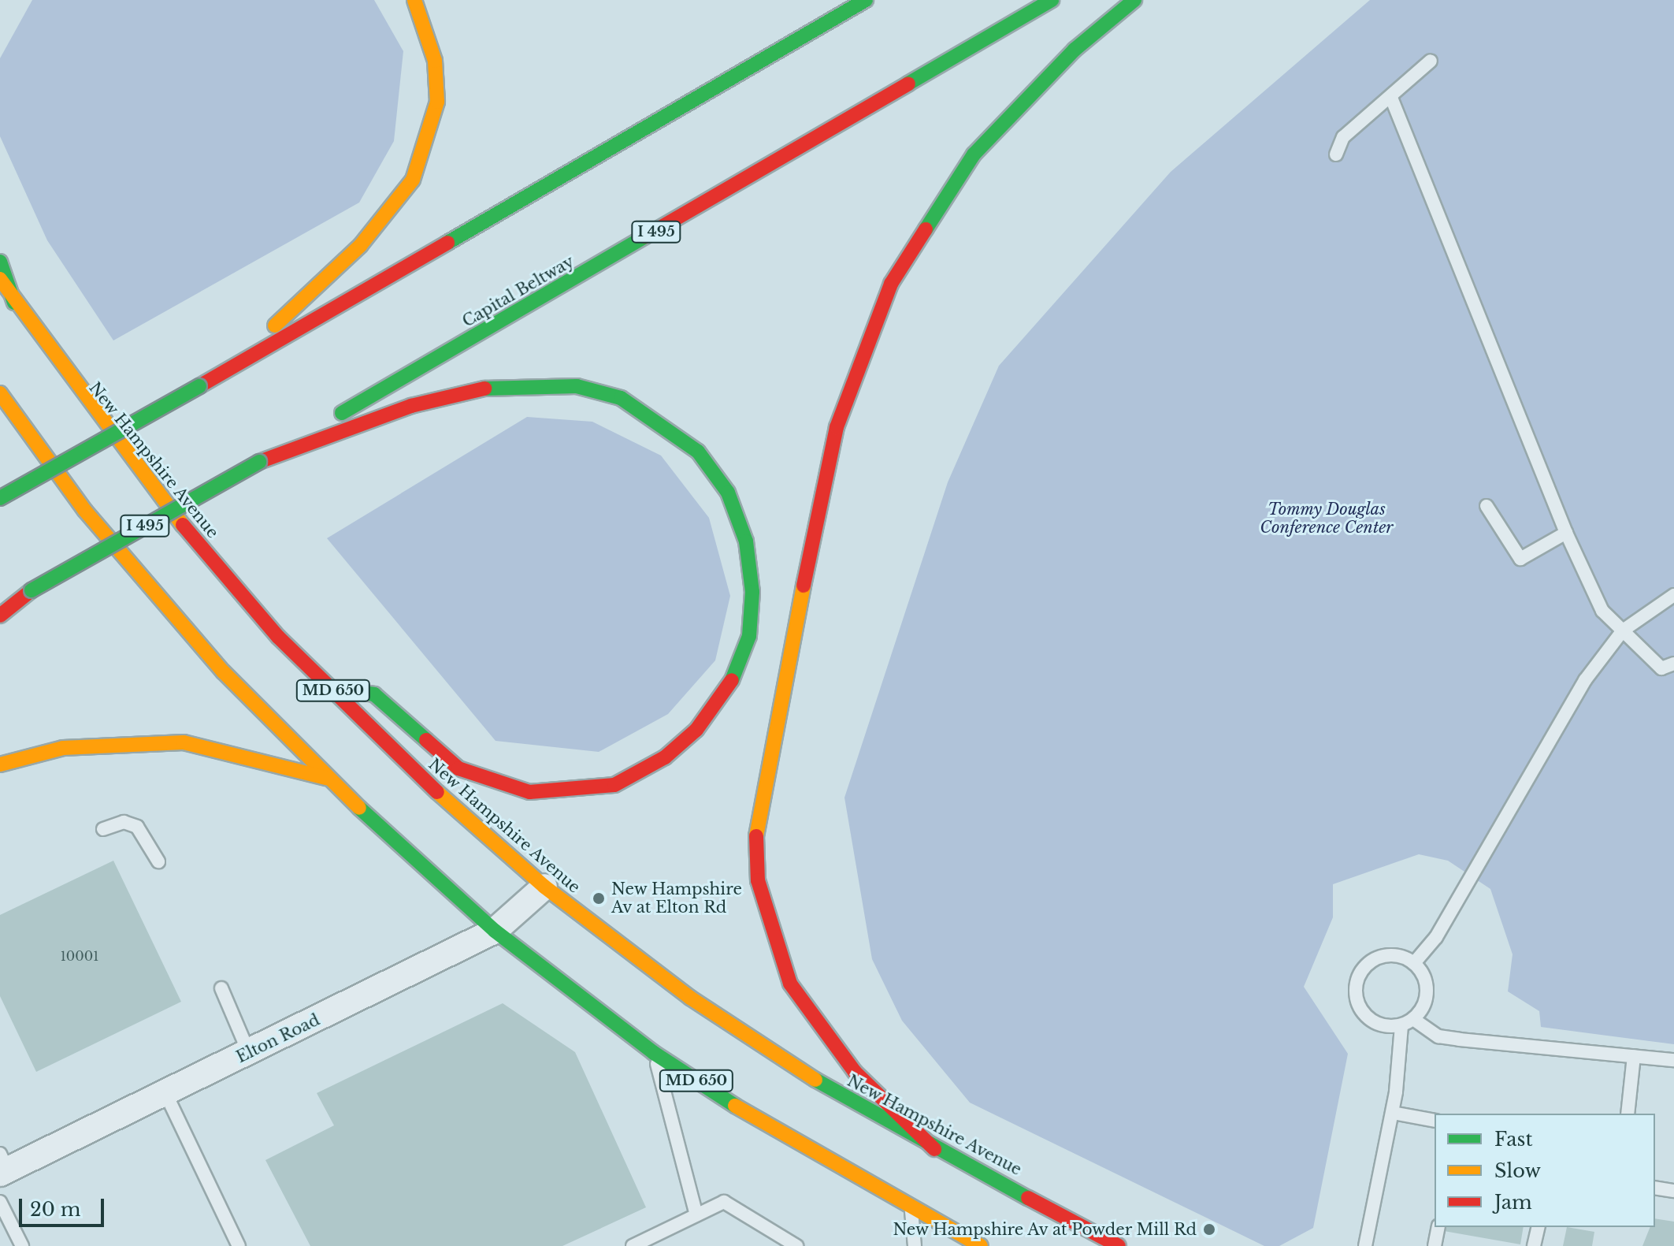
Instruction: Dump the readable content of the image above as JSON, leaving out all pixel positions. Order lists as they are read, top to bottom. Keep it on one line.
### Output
{"streets":{"main road":["I 495","Capital Beltway","New Hampshire Avenue","MD 650"],"street":["Elton Road"]},"crossings":[["New Hampshire Avenue","Elton Road"],["MD 650","Elton Road"]],"parks":["Tommy Douglas Conference Center"],"places":["New Hampshire Av at Elton Rd","New Hampshire Av at Powder Mill Rd"],"house_numbers":["10001"],"legend":["Fast","Slow","Jam"],"scale_bar":"20 m"}
